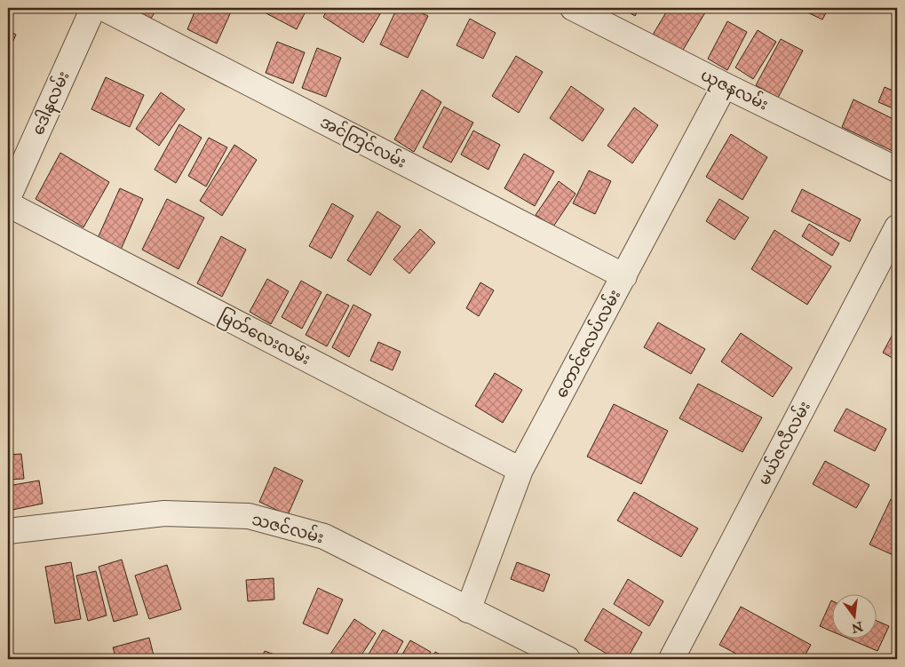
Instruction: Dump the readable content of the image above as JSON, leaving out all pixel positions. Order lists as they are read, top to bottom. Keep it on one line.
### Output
{"streets":{"street":["ယုဇနလမ်း","ဒေါနလမ်း","အင်ကြင်လမ်း","မြတ်လေးလမ်း","တောင်ဇလပ်လမ်း","မယ်ဇလီလမ်း","သဇင်လမ်း"]},"crossings":[["ယုဇနလမ်း","တောင်ဇလပ်လမ်း"],["အင်ကြင်လမ်း","တောင်ဇလပ်လမ်း"],["မြတ်လေးလမ်း","တောင်ဇလပ်လမ်း"],["တောင်ဇလပ်လမ်း","သဇင်လမ်း"]],"north":"bottom"}
